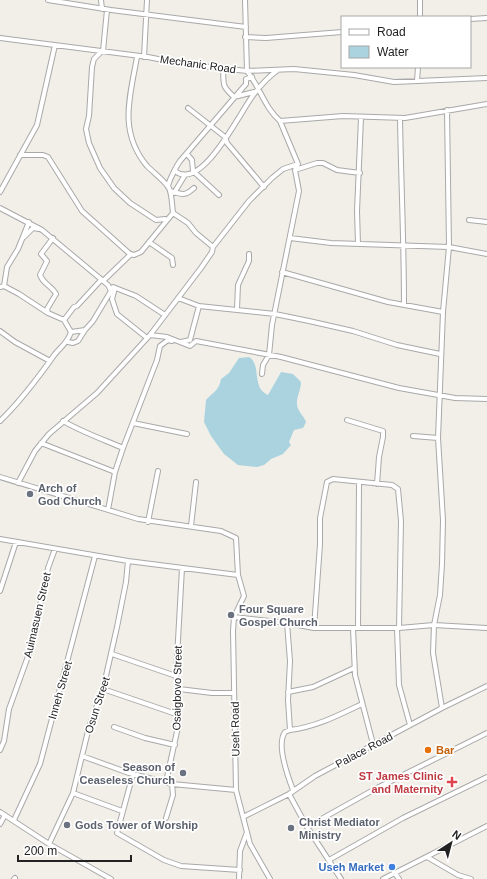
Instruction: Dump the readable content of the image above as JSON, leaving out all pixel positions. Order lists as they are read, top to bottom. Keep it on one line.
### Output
{"streets":{"street":["Mechanic Road","Auimasuen Street","Osaigbovo Street","Inneh Street","Osun Street","Useh Road","Palace Road"]},"crossings":[["Useh Road","Palace Road"]],"places":{"other":["Arch of God Church","Four Square Gospel Church","Bar","Season of Ceaseless Church","Gods Tower of Worship","Christ Mediator Ministry","Useh Market"],"health":["ST James Clinic and Maternity"]},"legend":["Road","Water"],"scale_bar":"200 m","north":"top right"}
